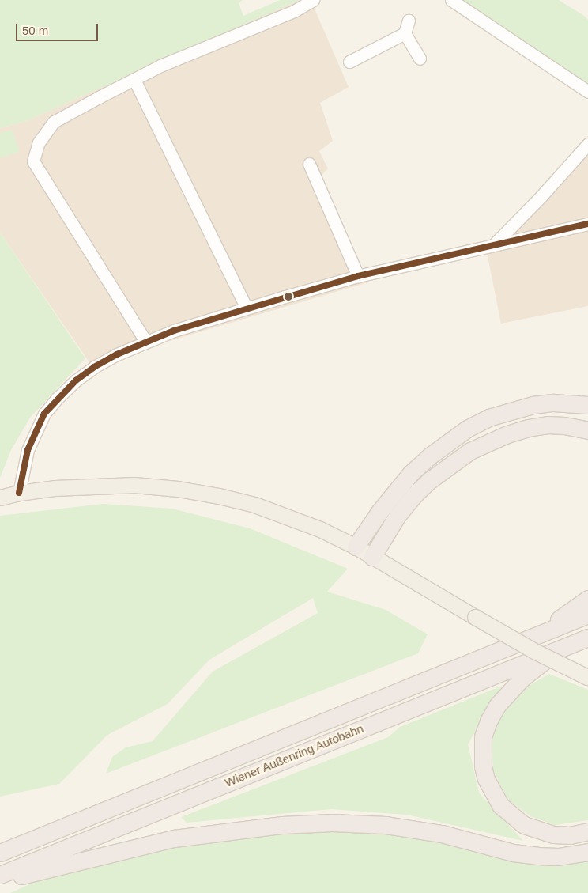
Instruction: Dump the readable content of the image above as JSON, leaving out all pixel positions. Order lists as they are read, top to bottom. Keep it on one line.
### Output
{"streets":{"highway":["Wiener Außenring Autobahn"]},"scale_bar":"50 m"}
